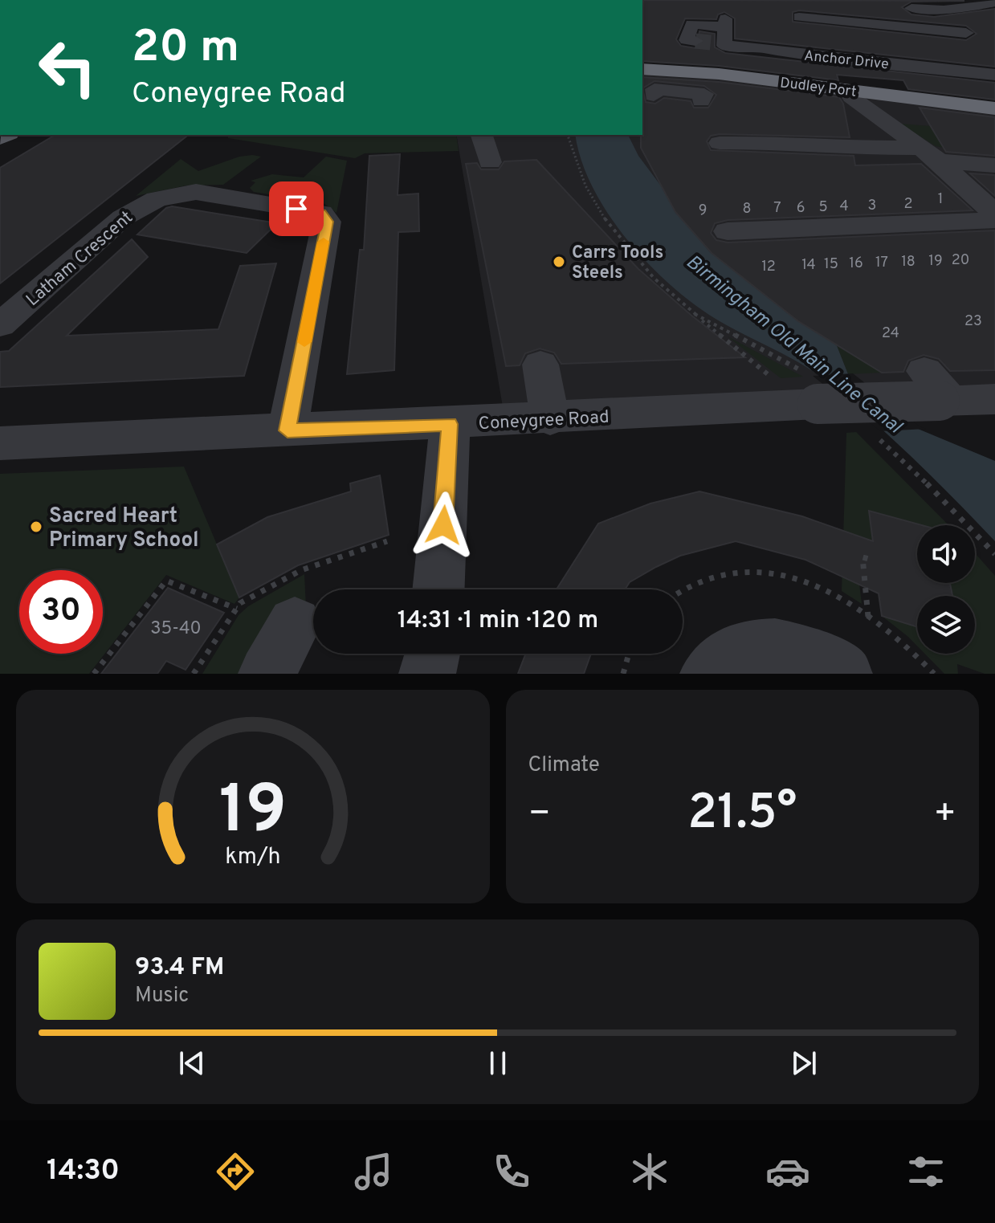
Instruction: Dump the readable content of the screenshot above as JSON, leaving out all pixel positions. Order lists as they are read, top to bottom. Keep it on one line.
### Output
{"streets":{"highway":["Dudley Port"],"street":["Anchor Drive","Latham Crescent","Coneygree Road"]},"crossings":[["Latham Crescent","Coneygree Road"]],"water":["Birmingham Old Main Line Canal"],"places":["Carrs Tools Steels","Sacred Heart Primary School"],"house_numbers":["1","2","3","4","5","7","6","8","9","20","19","18","17","16","15","14","12","23","24","35-40"],"page":{"turn":["20 m","Coneygree Road"],"limit":"30","trip":"14:31 · 1 min · 120 m","tile":"Climate","heat":["−","21.5°","+"],"song":["93.4 FM","Music"],"tabs":"14:30","gauge":["19","km/h"]}}
